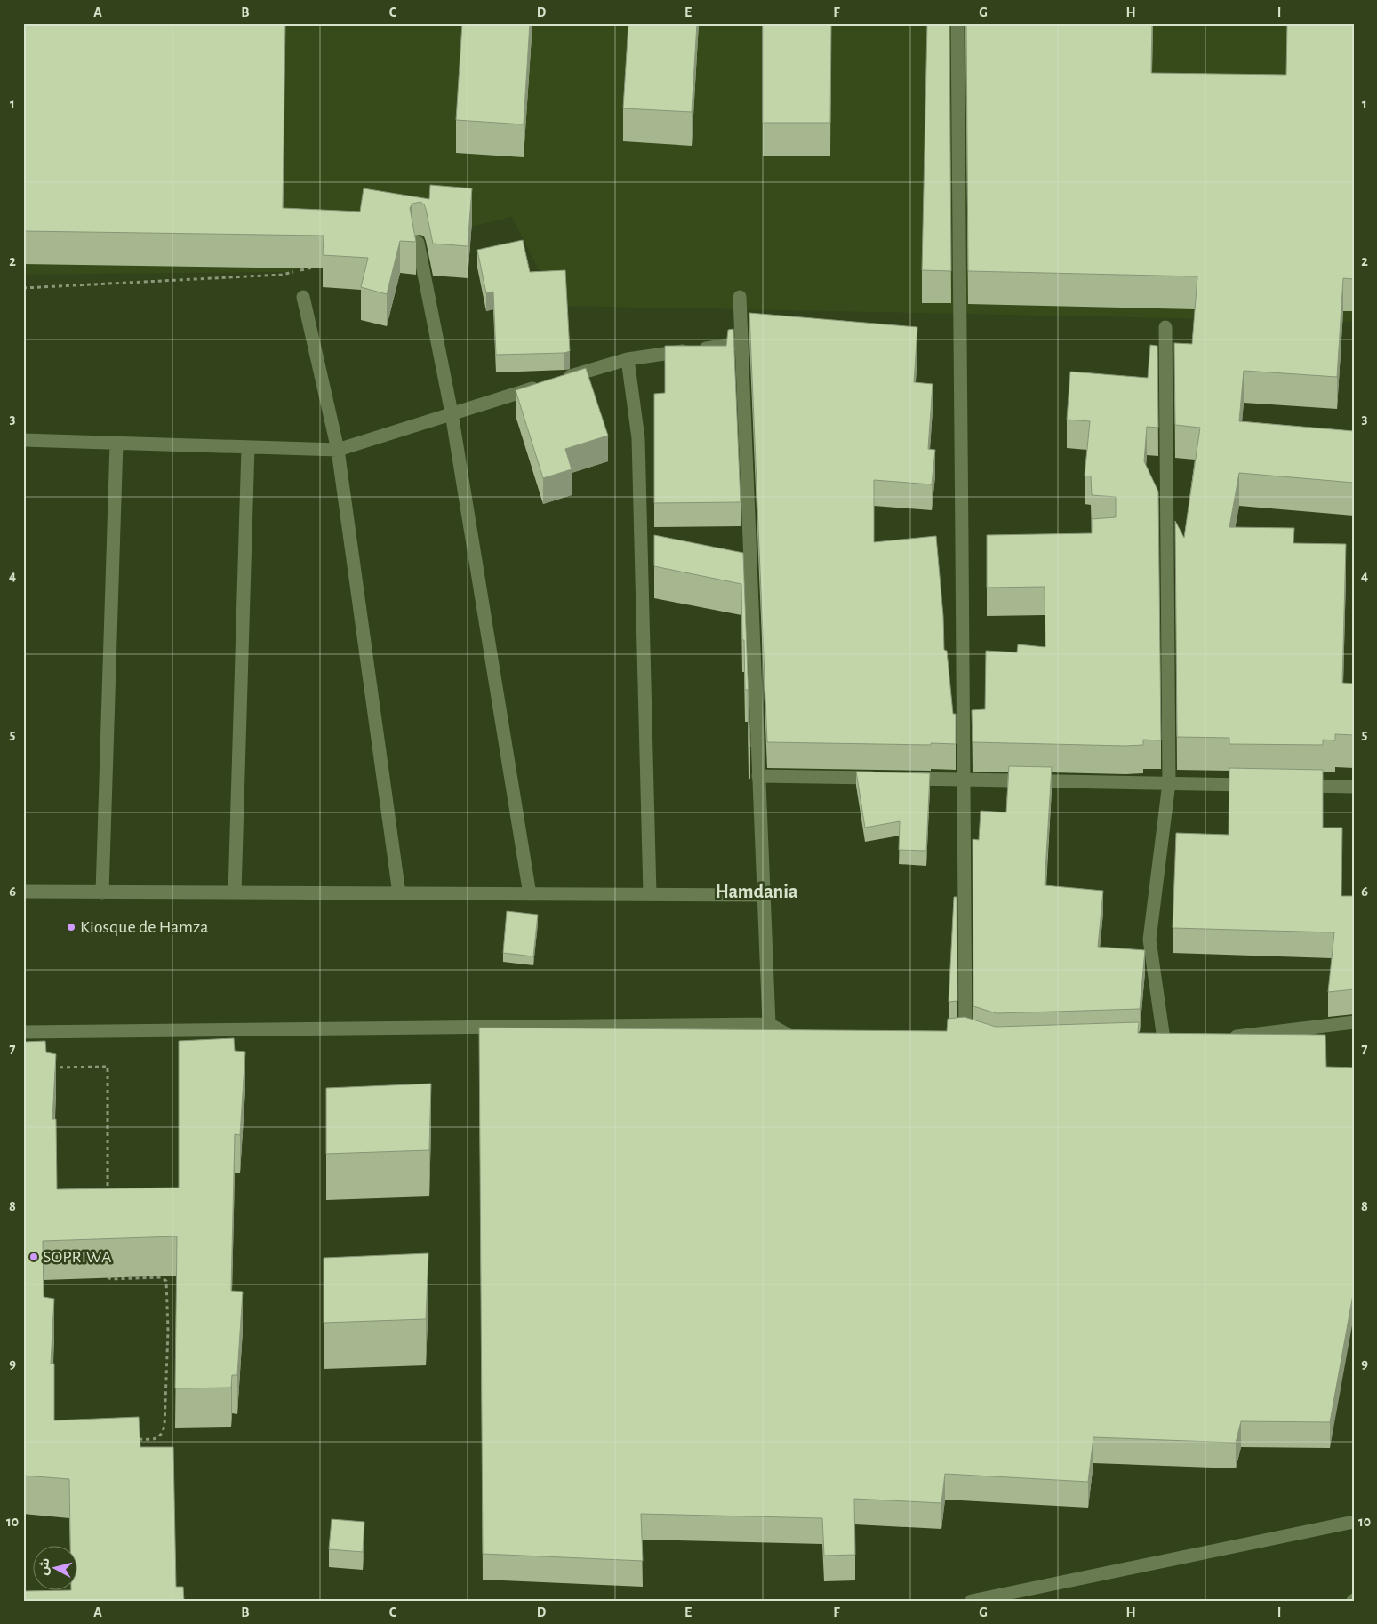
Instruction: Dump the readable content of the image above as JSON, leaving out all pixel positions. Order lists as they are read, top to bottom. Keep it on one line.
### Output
{"districts":["Hamdania"],"places":["Kiosque de Hamza","SOPRIWA"],"north":"left","grid":{"columns":["A","B","C","D","E","F","G","H","I"],"rows":["1","2","3","4","5","6","7","8","9","10"]}}
